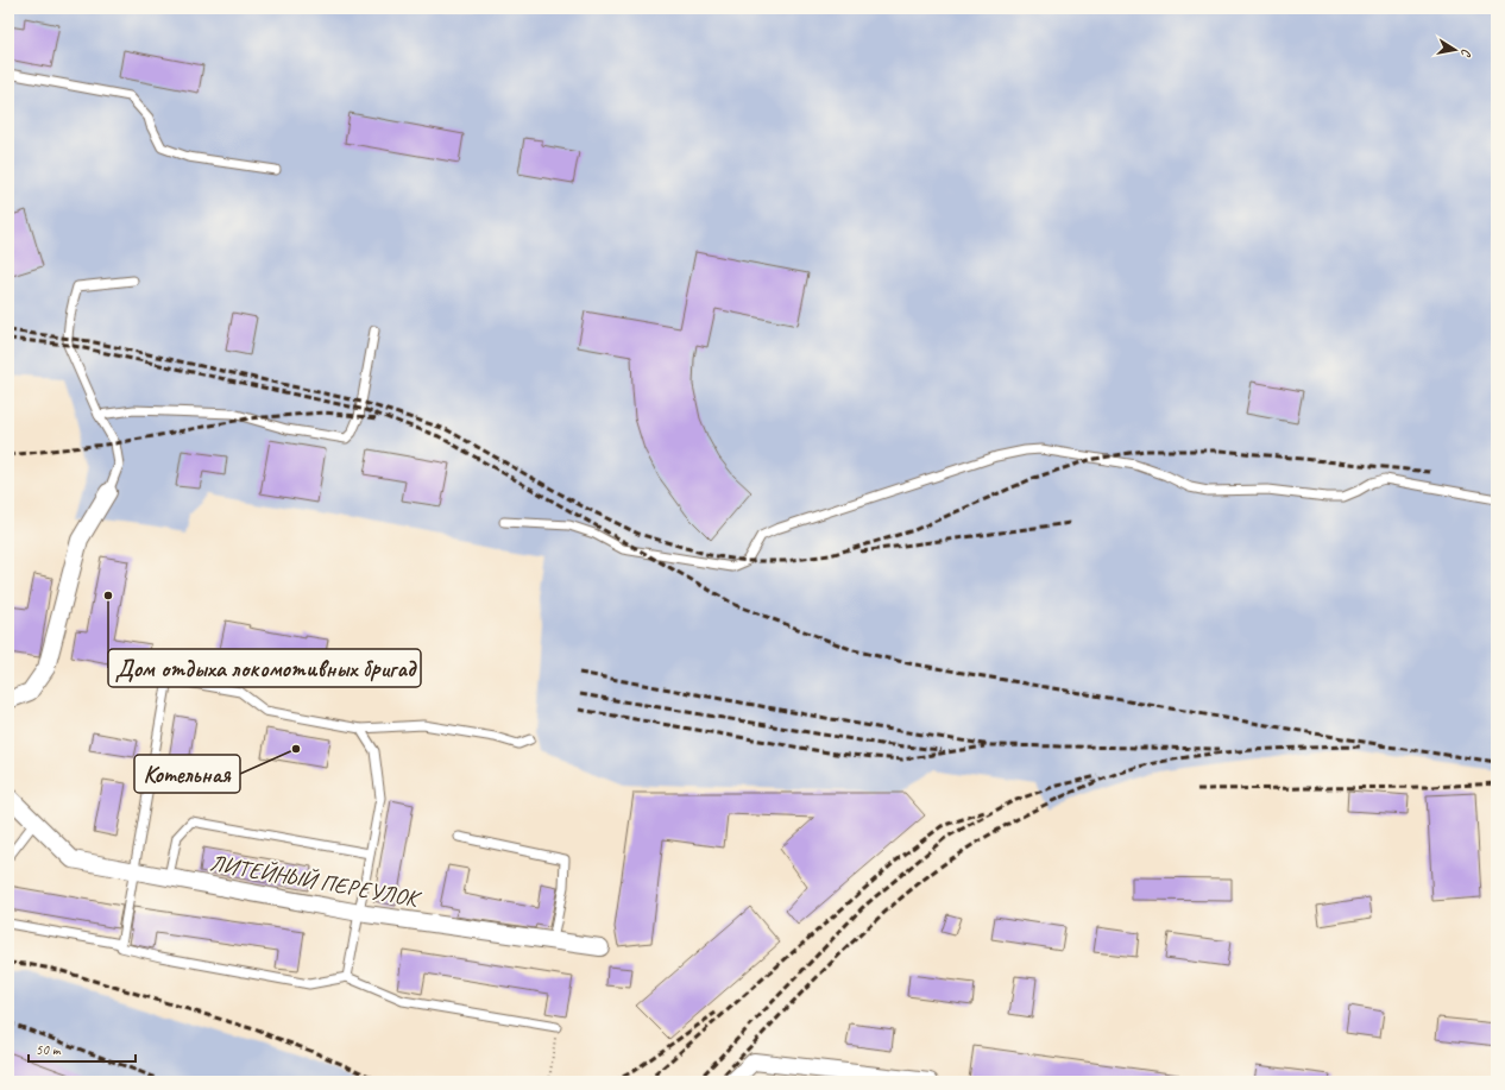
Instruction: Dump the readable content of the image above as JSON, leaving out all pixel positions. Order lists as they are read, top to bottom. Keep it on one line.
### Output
{"streets":{"street":["ЛИТЕЙНЫЙ ПЕРЕУЛОК"]},"places":["Дом отдыха локомотивных бригад","Котельная"],"scale_bar":"50 m","north":"right"}
